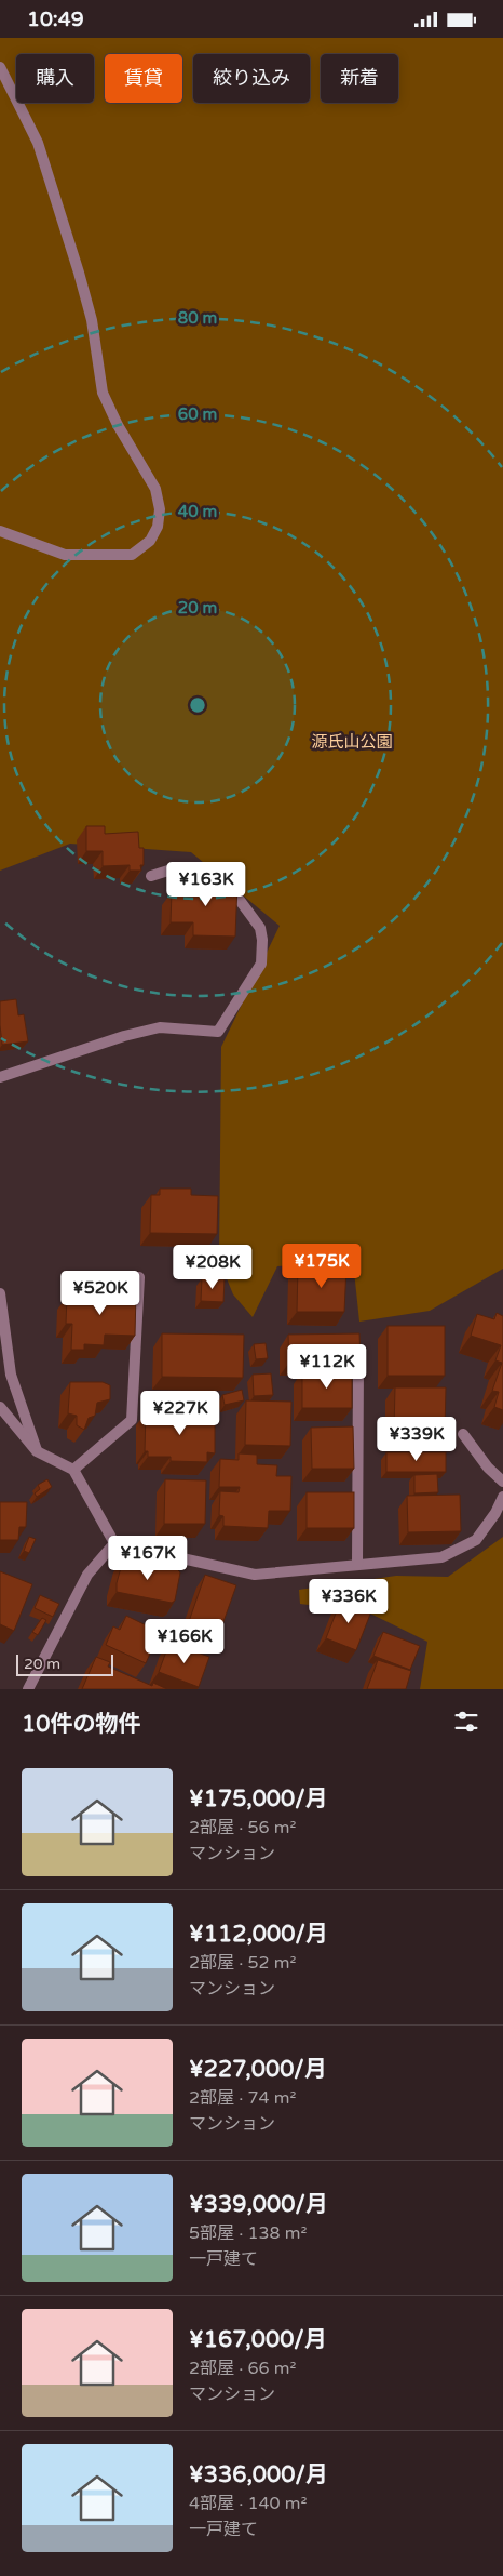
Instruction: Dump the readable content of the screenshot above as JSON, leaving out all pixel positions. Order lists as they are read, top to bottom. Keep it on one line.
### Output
{"parks":["源氏山公園"],"scale_bar":"20 m","page":{"status":"10:49","chip":["購入","賃貸","絞り込み","新着"],"price":["¥163K","¥175K","¥208K","¥520K","¥112K","¥227K","¥339K","¥167K","¥336K","¥166K"],"scale":"20 m","heading":"10件の物件","list":[{"name":"¥175,000/月","note":"2部屋 · 56 m² · マンション"},{"name":"¥112,000/月","note":"2部屋 · 52 m² · マンション"},{"name":"¥227,000/月","note":"2部屋 · 74 m² · マンション"},{"name":"¥339,000/月","note":"5部屋 · 138 m² · 一戸建て"},{"name":"¥167,000/月","note":"2部屋 · 66 m² · マンション"},{"name":"¥336,000/月","note":"4部屋 · 140 m² · 一戸建て"}]},"rings":["80 m","60 m","40 m","20 m"]}
